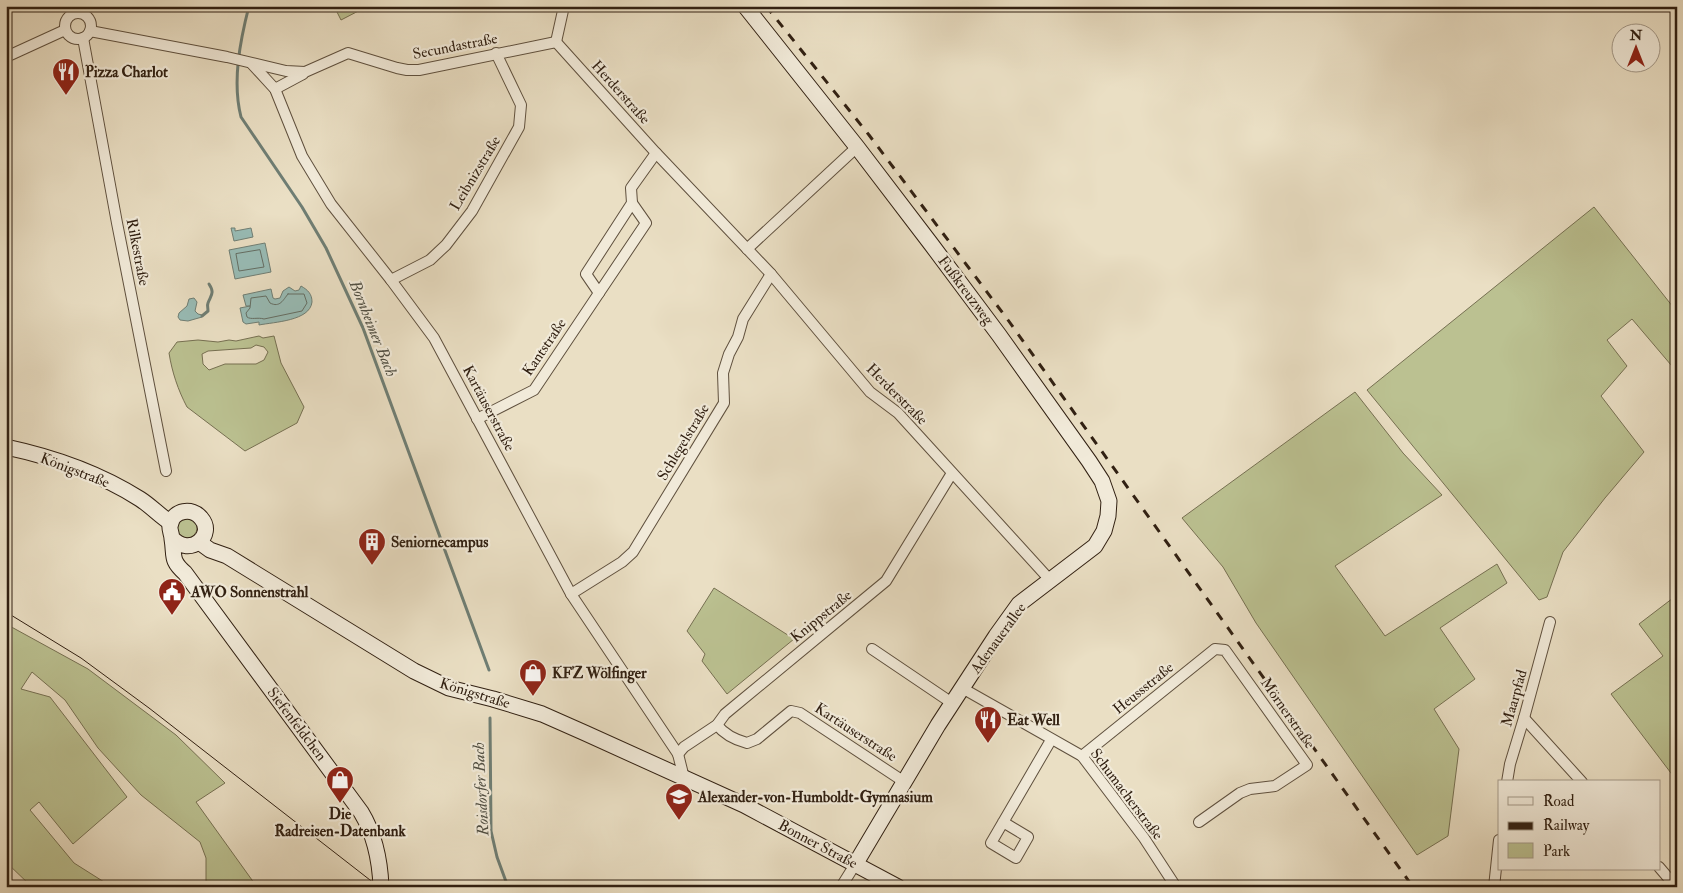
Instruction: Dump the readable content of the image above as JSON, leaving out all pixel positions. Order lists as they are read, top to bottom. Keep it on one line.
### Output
{"streets":{"street":["Secundastraße","Herderstraße","Leibnizstraße","Rilkestraße","Fußkreuzweg","Kantstraße","Kartäuserstraße","Schlegelstraße","Königstraße","Knippstraße","Adenauerallee","Heussstraße","Maarpfad","Mörnerstraße","Siefenfeldchen","Schumacherstraße","Bonner Straße"]},"crossings":[["Secundastraße","Herderstraße"],["Secundastraße","Leibnizstraße"],["Secundastraße","Rilkestraße"],["Secundastraße","Kartäuserstraße"],["Herderstraße","Fußkreuzweg"],["Herderstraße","Schlegelstraße"],["Herderstraße","Knippstraße"],["Herderstraße","Adenauerallee"],["Leibnizstraße","Kartäuserstraße"],["Fußkreuzweg","Adenauerallee"],["Kantstraße","Kartäuserstraße"],["Kartäuserstraße","Schlegelstraße"],["Kartäuserstraße","Königstraße"],["Kartäuserstraße","Knippstraße"],["Kartäuserstraße","Adenauerallee"],["Kartäuserstraße","Bonner Straße"],["Königstraße","Siefenfeldchen"],["Königstraße","Bonner Straße"],["Adenauerallee","Schumacherstraße"],["Adenauerallee","Bonner Straße"],["Heussstraße","Mörnerstraße"],["Heussstraße","Schumacherstraße"]],"water":["Bornheimer Bach","Roisdorfer Bach"],"places":{"restaurant":["Pizza Charlot","Eat Well"],"building":["Seniornecampus"],"public building":["AWO Sonnenstrahl"],"shop":["KFZ Wölfinger","Die Radreisen-Datenbank"],"school or university":["Alexander-von-Humboldt-Gymnasium"]},"legend":["Road","Railway","Park"],"north":"top"}
